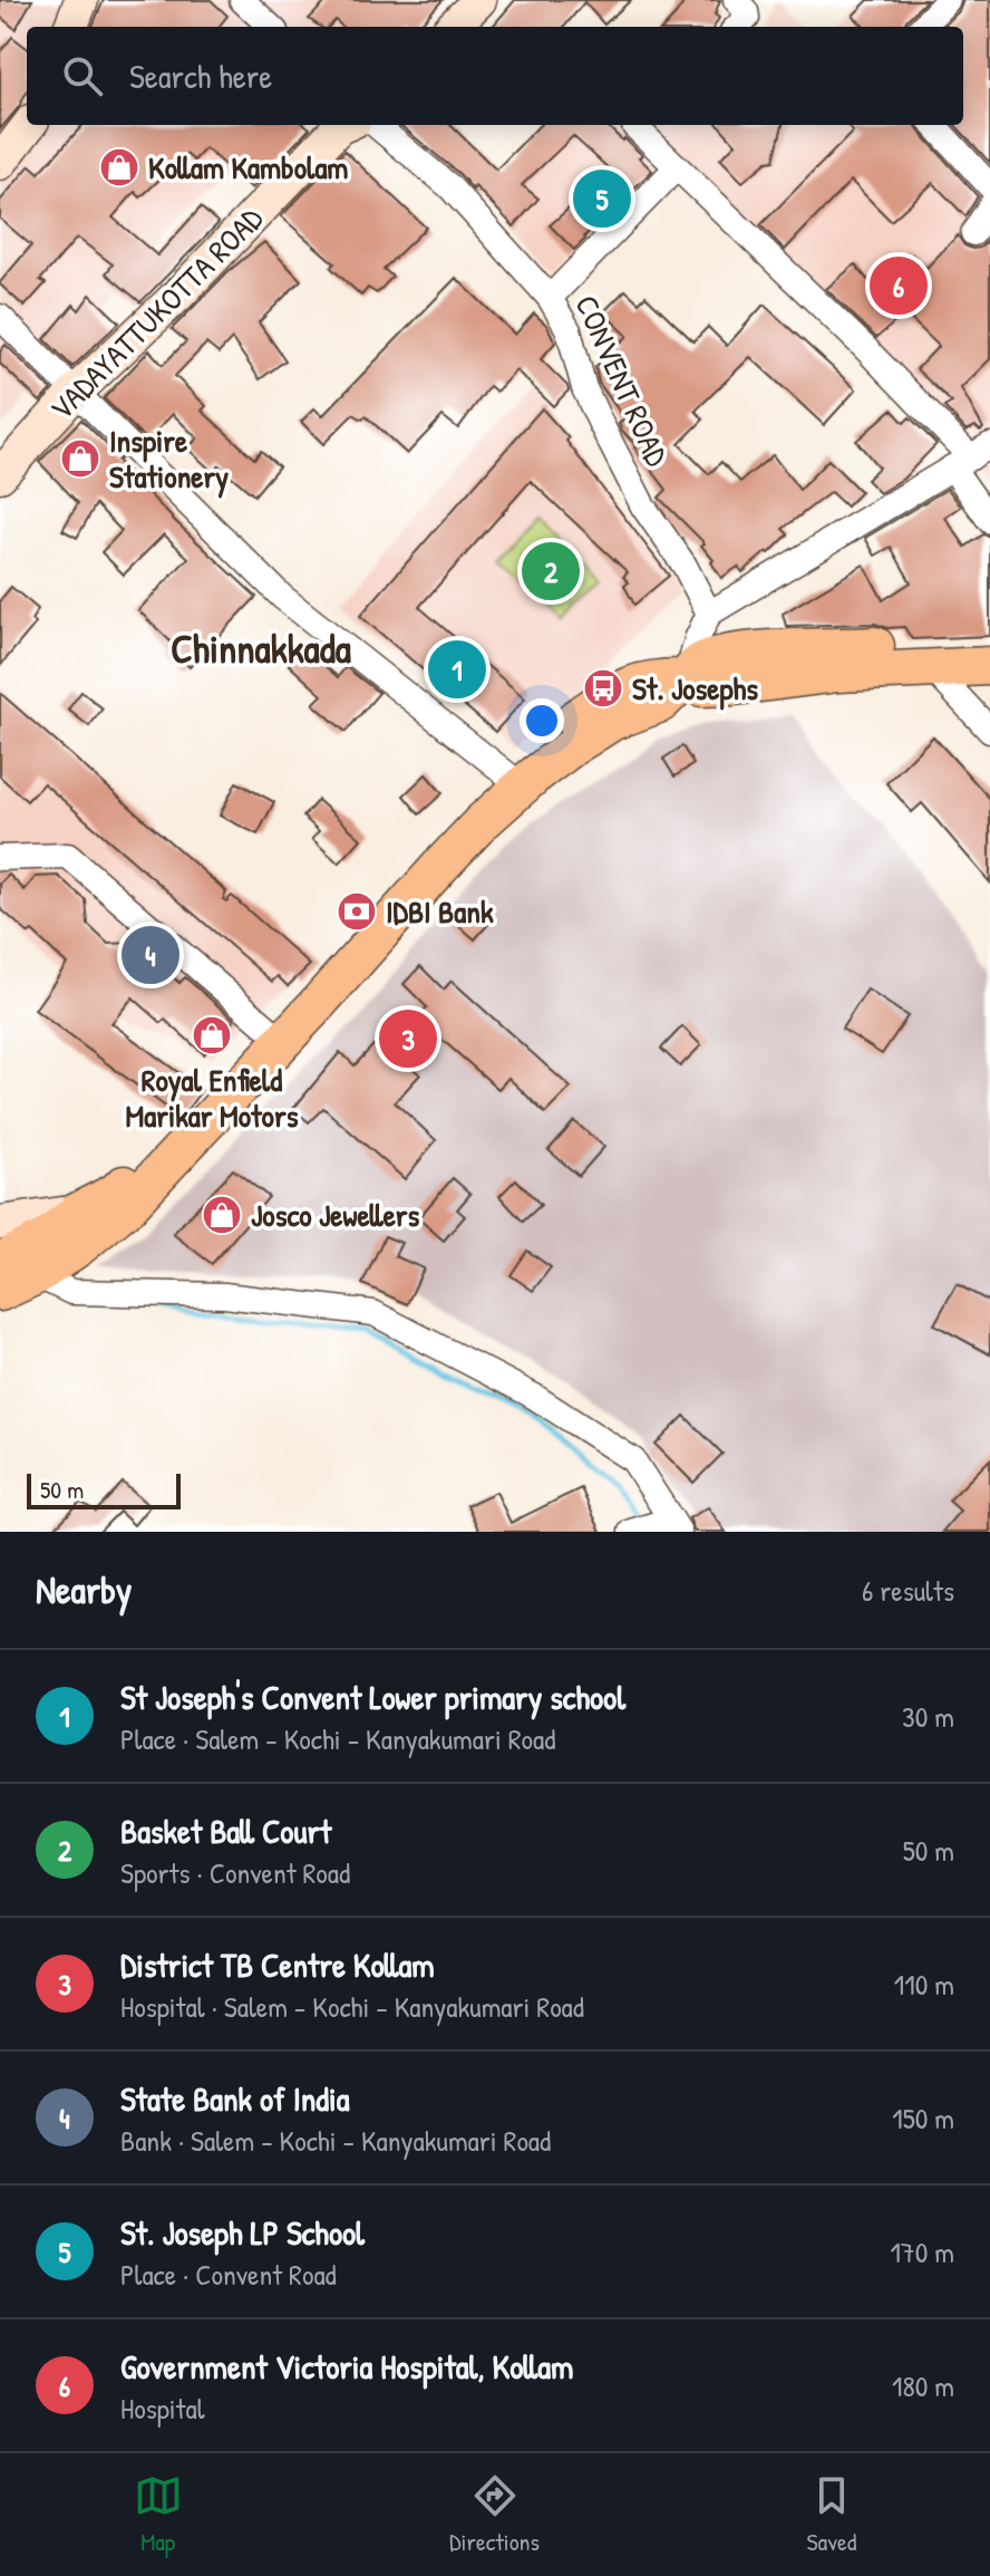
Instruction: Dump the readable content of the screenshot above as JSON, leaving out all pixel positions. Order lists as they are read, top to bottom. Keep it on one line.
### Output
{"streets":{"street":["VADAYATTUKOTTA ROAD","CONVENT ROAD"]},"districts":["Chinnakkada"],"places":{"shop":["Kollam Kambolam","Inspire Stationery","Royal Enfield Marikar Motors","Josco Jewellers"],"bus stop":["St. Josephs"],"bank":["IDBI Bank"]},"scale_bar":"50 m","page":{"search":"Search here","pins":["5","6","2","1","4","3"],"scale":"50 m","heading":["Nearby","6 results"],"list":[{"mark":"1","name":"St Joseph's Convent Lower primary school","note":"Place · Salem - Kochi - Kanyakumari Road","value":"30 m"},{"mark":"2","name":"Basket Ball Court","note":"Sports · Convent Road","value":"50 m"},{"mark":"3","name":"District TB Centre Kollam","note":"Hospital · Salem - Kochi - Kanyakumari Road","value":"110 m"},{"mark":"4","name":"State Bank of India","note":"Bank · Salem - Kochi - Kanyakumari Road","value":"150 m"},{"mark":"5","name":"St. Joseph LP School","note":"Place · Convent Road","value":"170 m"},{"mark":"6","name":"Government Victoria Hospital, Kollam","note":"Hospital","value":"180 m"}],"nav":["Map","Directions","Saved"]}}
